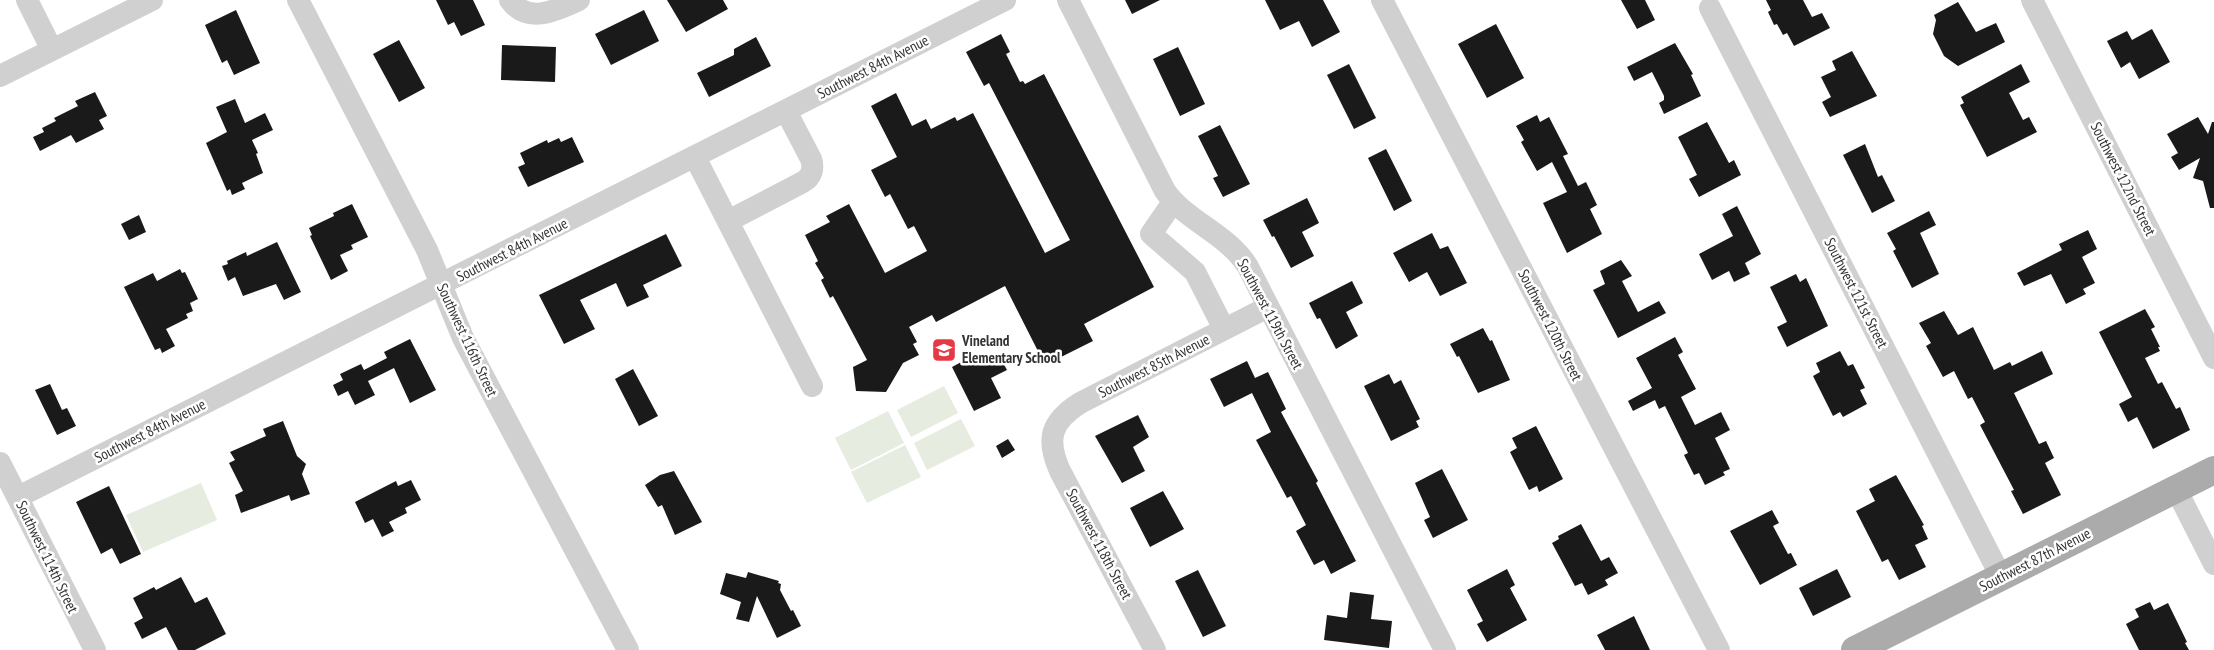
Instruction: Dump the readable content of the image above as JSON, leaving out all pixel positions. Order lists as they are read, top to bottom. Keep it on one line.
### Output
{"streets":{"main road":["Southwest 87th Avenue"],"street":["Southwest 84th Avenue","Southwest 122nd Street","Southwest 121st Street","Southwest 119th Street","Southwest 120th Street","Southwest 116th Street","Southwest 85th Avenue","Southwest 118th Street","Southwest 114th Street"]},"crossings":[["Southwest 84th Avenue","Southwest 116th Street"],["Southwest 84th Avenue","Southwest 114th Street"],["Southwest 121st Street","Southwest 87th Avenue"],["Southwest 119th Street","Southwest 85th Avenue"],["Southwest 85th Avenue","Southwest 118th Street"]],"places":{"school or university":["Vineland Elementary School"]}}
